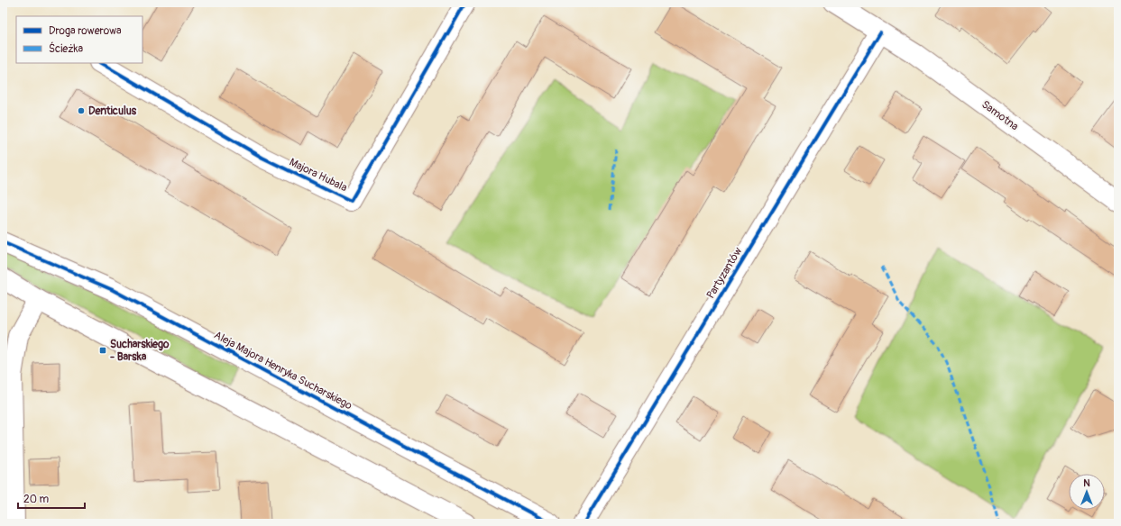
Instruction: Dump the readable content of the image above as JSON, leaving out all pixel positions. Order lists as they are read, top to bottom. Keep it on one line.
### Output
{"streets":{"street":["Samotna","Majora Hubala","Partyzantów","Aleja Majora Henryka Sucharskiego"]},"crossings":[["Samotna","Partyzantów"]],"places":{"other":["Denticulus"],"transit":["Sucharskiego - Barska"]},"legend":["Droga rowerowa","Ścieżka"],"scale_bar":"20 m","north":"top"}
